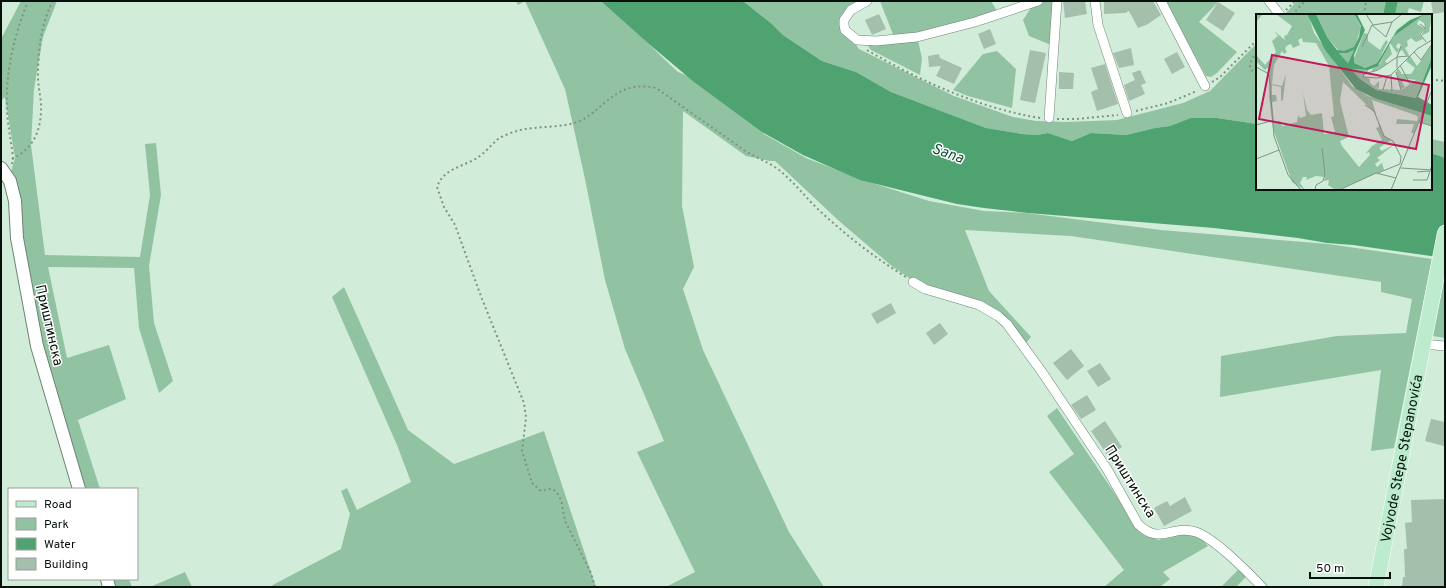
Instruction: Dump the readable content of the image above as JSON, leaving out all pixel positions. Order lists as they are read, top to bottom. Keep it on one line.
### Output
{"streets":{"main road":["Vojvode Stepe Stepanovića"],"street":["Приштинска"]},"water":["Sana"],"legend":["Road","Park","Water","Building"],"scale_bar":"50 m"}
